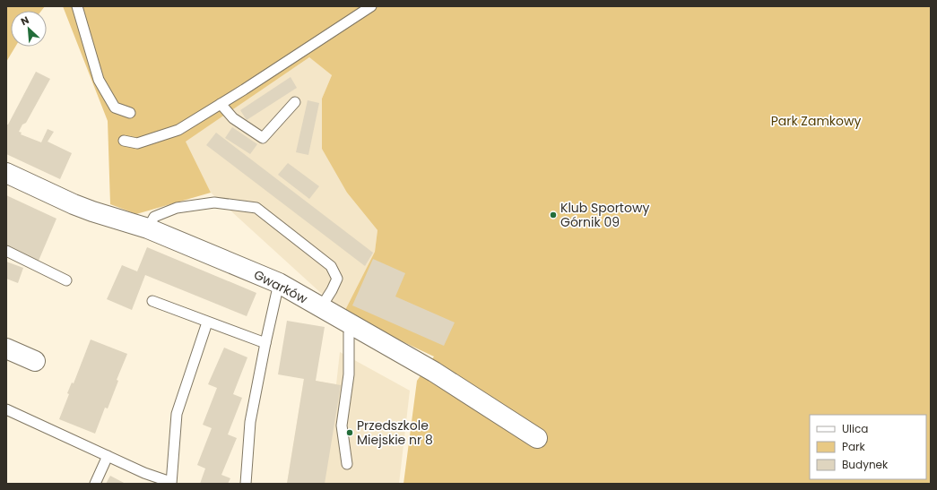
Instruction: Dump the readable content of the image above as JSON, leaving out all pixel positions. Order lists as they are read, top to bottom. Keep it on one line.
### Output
{"streets":{"street":["Gwarków"]},"parks":["Park Zamkowy"],"places":["Klub Sportowy Górnik 09","Przedszkole Miejskie nr 8"],"legend":["Ulica","Park","Budynek"],"north":"top left"}
